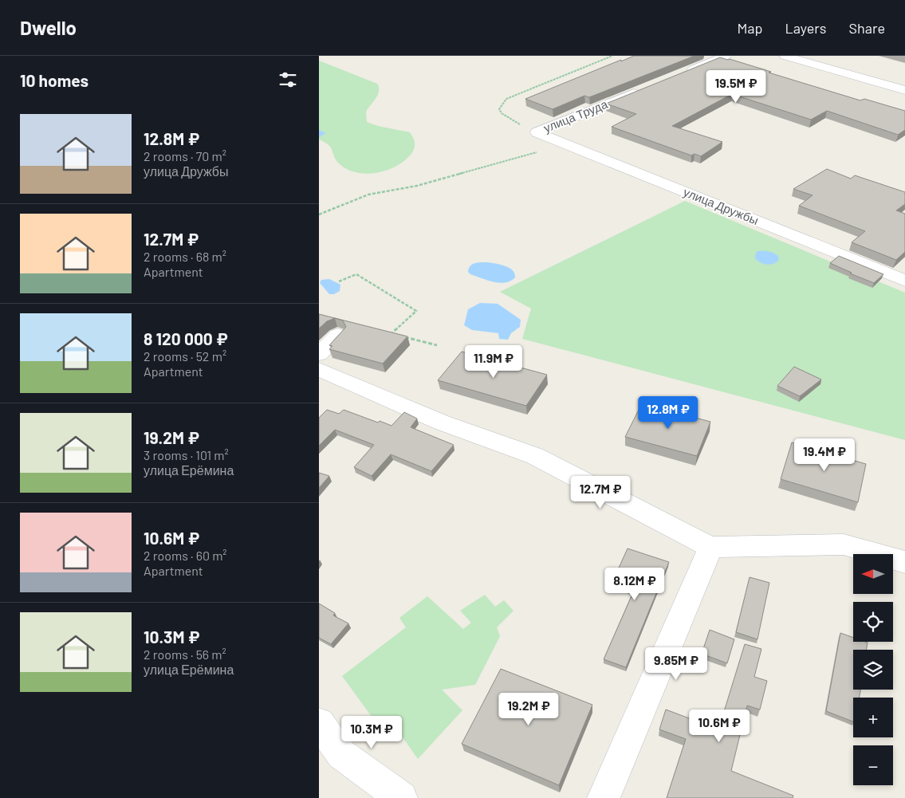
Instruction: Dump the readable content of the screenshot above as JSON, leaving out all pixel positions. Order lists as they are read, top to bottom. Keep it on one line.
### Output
{"streets":{"street":["улица Труда","улица Дружбы"]},"crossings":[["улица Труда","улица Дружбы"]],"north":"left","page":{"header":"Dwello","nav":["Map","Layers","Share"],"heading":"10 homes","price":["19.5M ₽","11.9M ₽","12.8M ₽","19.4M ₽","12.7M ₽","8.12M ₽","9.85M ₽","19.2M ₽","10.6M ₽","10.3M ₽"],"list":[{"name":"12.8M ₽","note":"2 rooms · 70 m² · улица Дружбы"},{"name":"12.7M ₽","note":"2 rooms · 68 m² · Apartment"},{"name":"8 120 000 ₽","note":"2 rooms · 52 m² · Apartment"},{"name":"19.2M ₽","note":"3 rooms · 101 m² · улица Ерёмина"},{"name":"10.6M ₽","note":"2 rooms · 60 m² · Apartment"},{"name":"10.3M ₽","note":"2 rooms · 56 m² · улица Ерёмина"}],"map_buttons":["+","−"]}}
